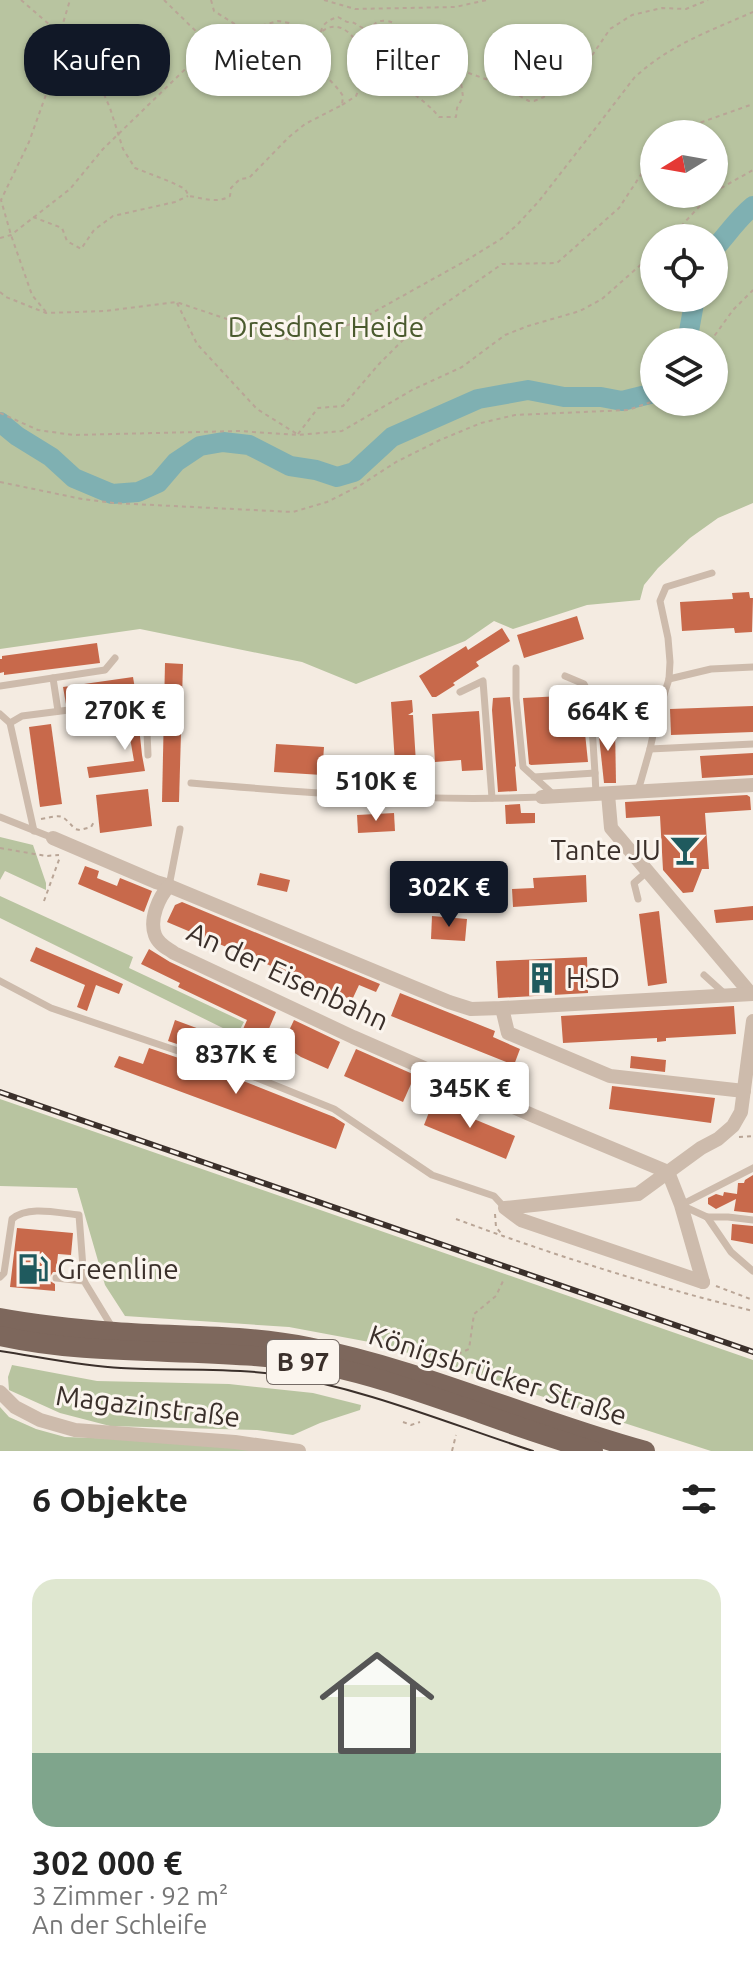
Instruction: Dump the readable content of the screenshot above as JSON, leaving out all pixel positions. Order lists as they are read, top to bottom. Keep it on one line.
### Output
{"streets":{"main road":["B 97","Königsbrücker Straße"],"street":["An der Eisenbahn","Magazinstraße"]},"parks":["Dresdner Heide"],"places":{"bar":["Tante JU"],"building":["HSD"],"fuel station":["Greenline"]},"north":"left","page":{"chip":["Kaufen","Mieten","Filter","Neu"],"price":["270K €","664K €","510K €","302K €","837K €","345K €"],"heading":"6 Objekte","list":[{"name":"302 000 €","note":"3 Zimmer · 92 m² · An der Schleife"}]}}
